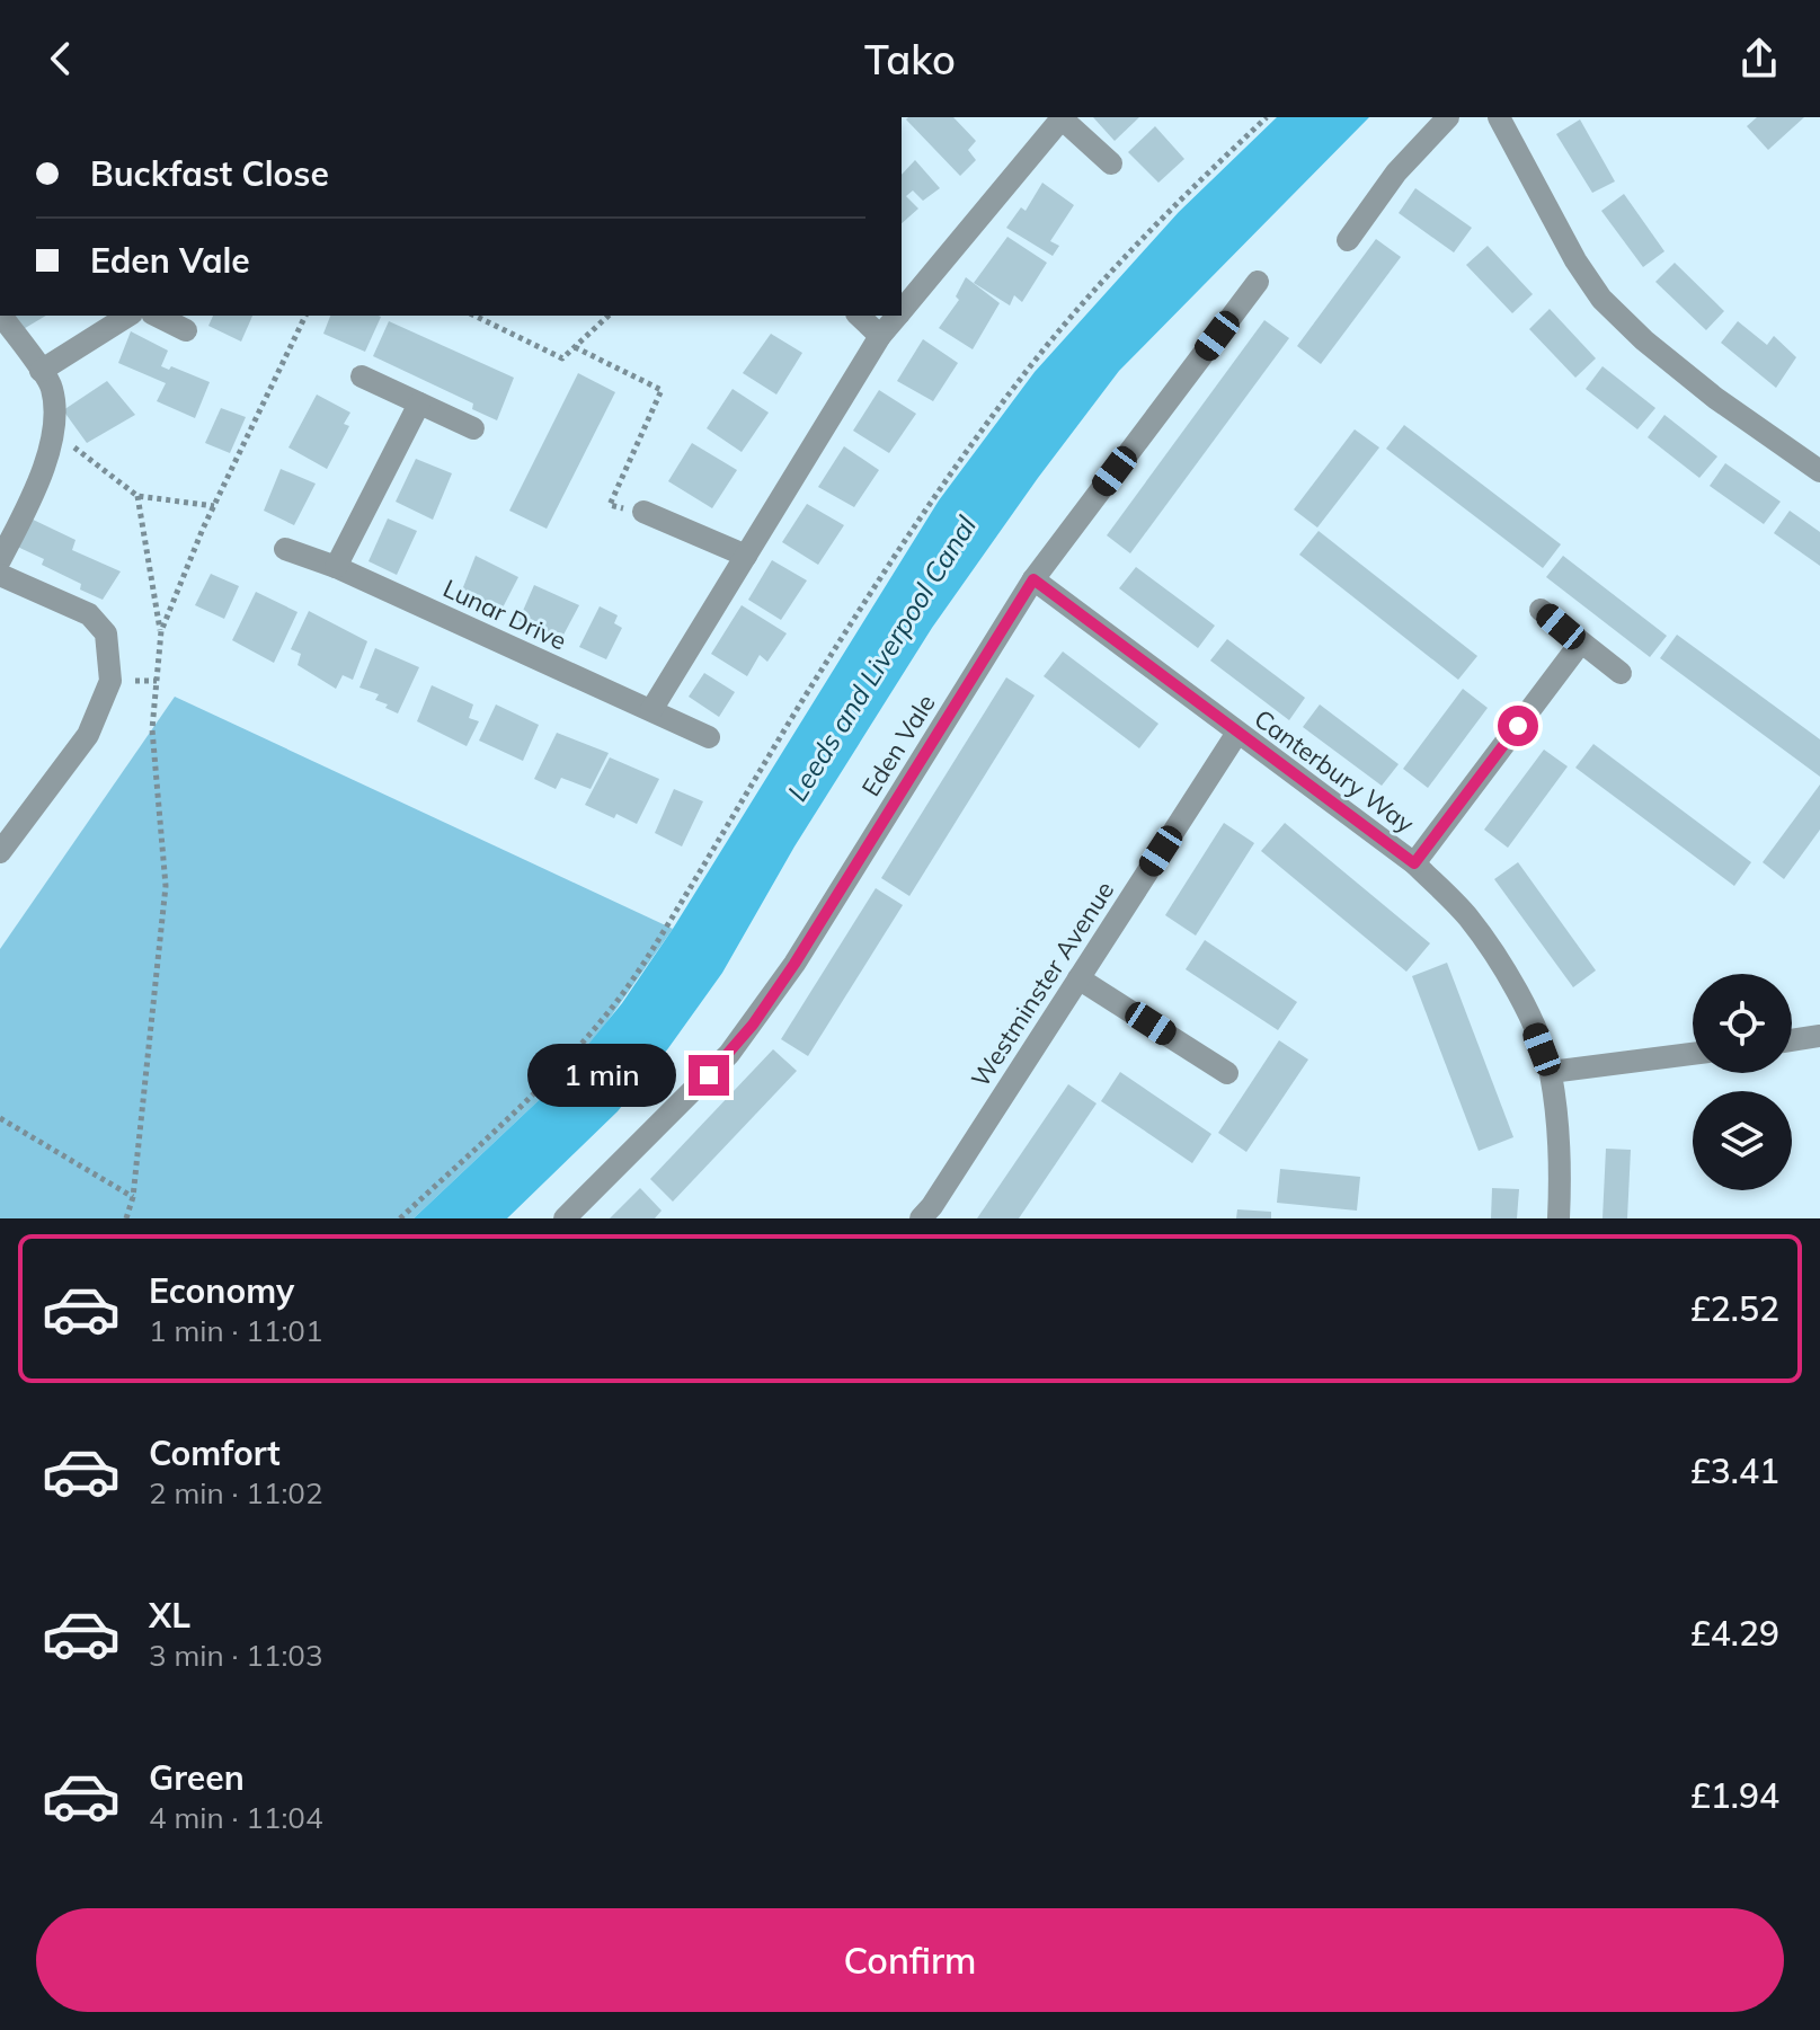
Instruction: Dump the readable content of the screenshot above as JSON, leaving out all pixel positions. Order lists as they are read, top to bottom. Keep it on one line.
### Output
{"streets":{"street":["Lunar Drive","Eden Vale","Canterbury Way","Westminster Avenue"]},"crossings":[["Eden Vale","Canterbury Way"],["Canterbury Way","Westminster Avenue"]],"water":["Leeds and Liverpool Canal"],"page":{"header":"Tako","banner":["Buckfast Close","Eden Vale"],"bubble":"1 min","list":[{"name":"Economy","note":"1 min · 11:01","value":"£2.52"},{"name":"Comfort","note":"2 min · 11:02","value":"£3.41"},{"name":"XL","note":"3 min · 11:03","value":"£4.29"},{"name":"Green","note":"4 min · 11:04","value":"£1.94"}],"buttons":"Confirm"}}
